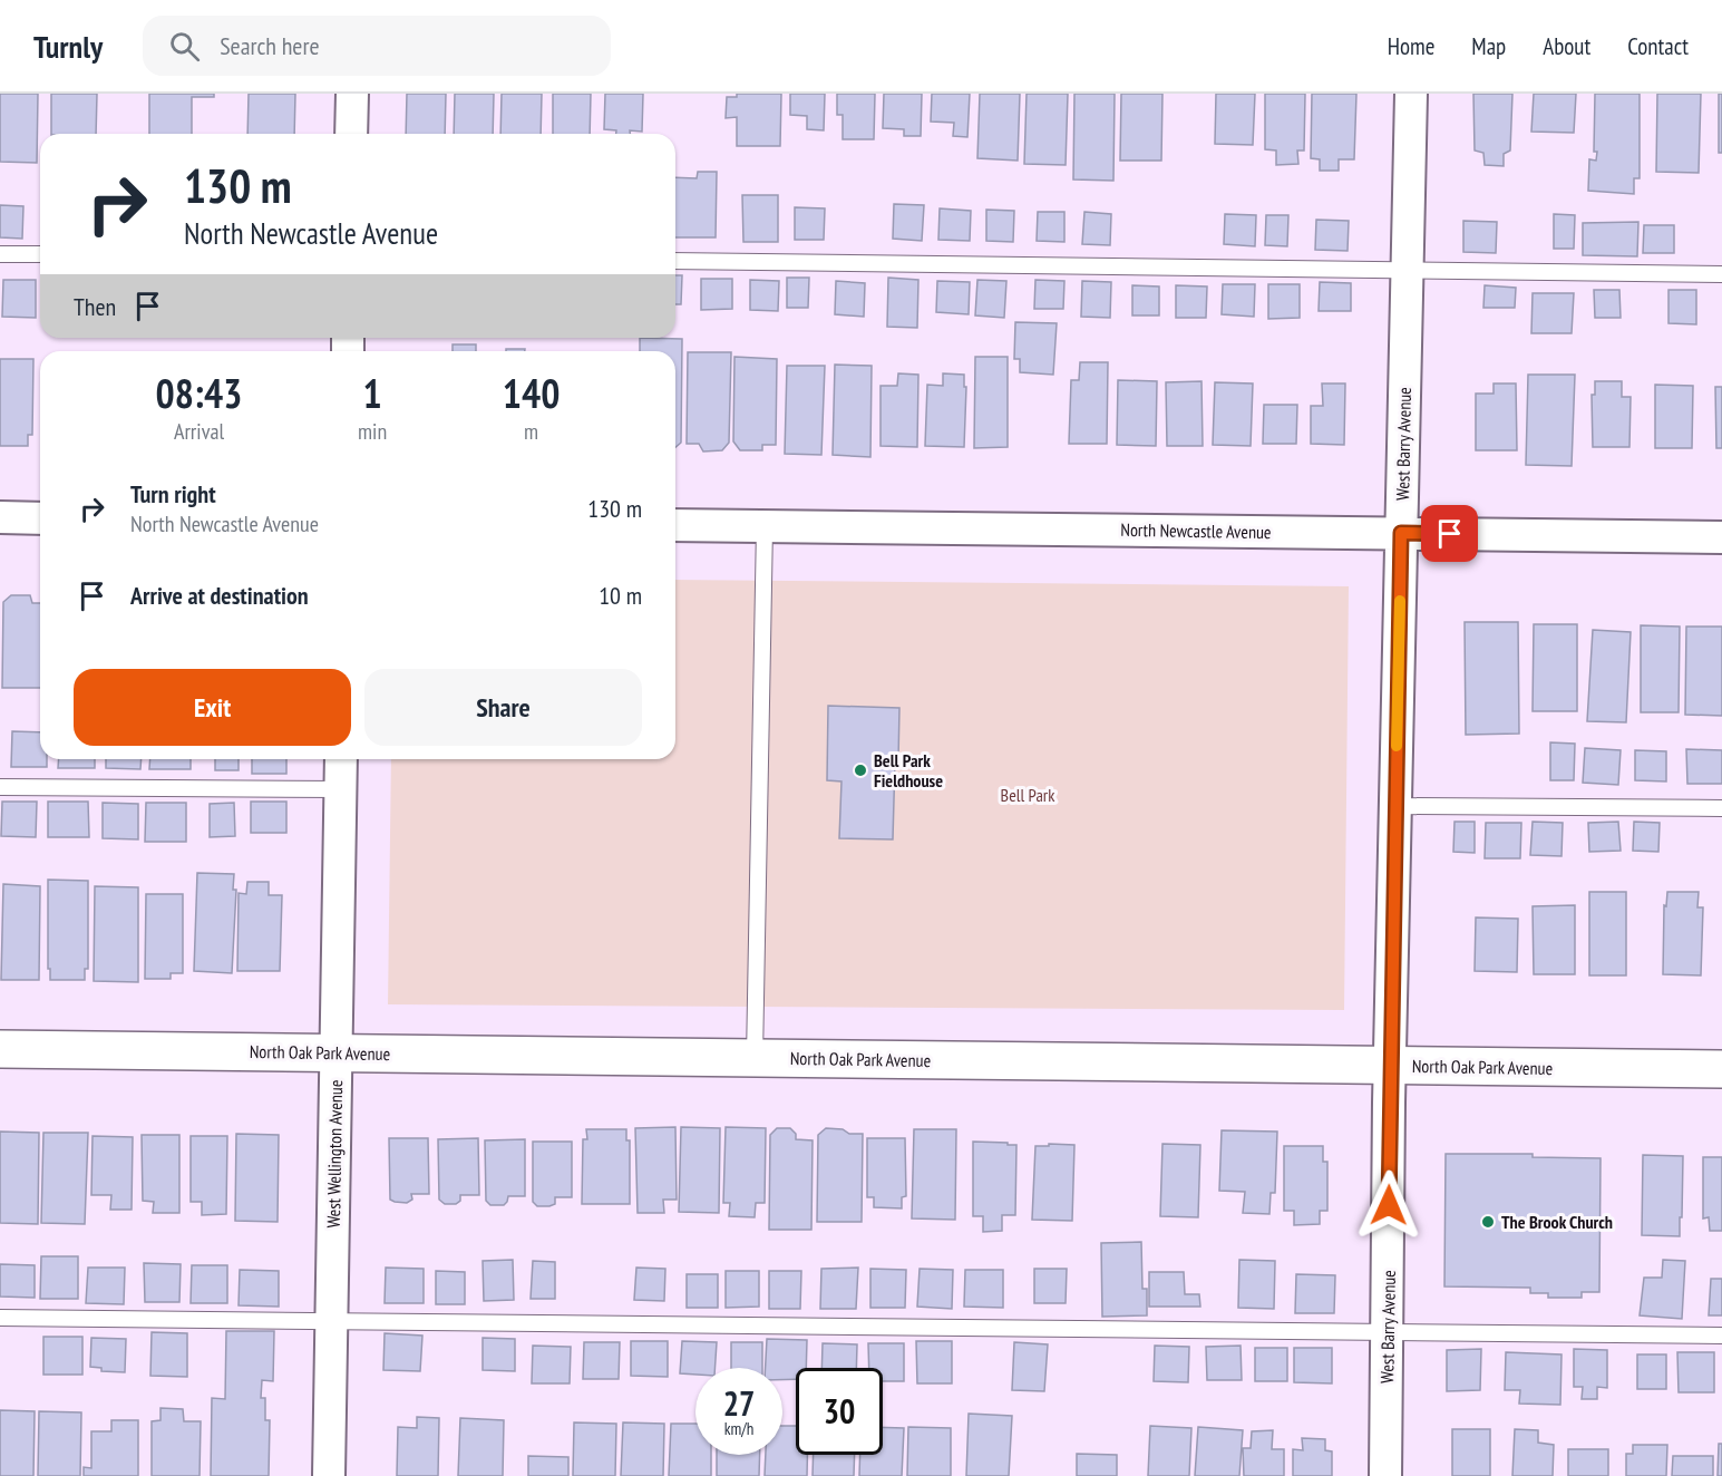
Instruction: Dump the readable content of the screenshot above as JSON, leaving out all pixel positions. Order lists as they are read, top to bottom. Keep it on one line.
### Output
{"streets":{"street":["West Barry Avenue","North Newcastle Avenue","North Oak Park Avenue","West Wellington Avenue"]},"crossings":[["West Barry Avenue","North Newcastle Avenue"],["West Barry Avenue","North Oak Park Avenue"],["North Oak Park Avenue","West Wellington Avenue"]],"parks":["Bell Park"],"places":["Bell Park Fieldhouse","The Brook Church"],"page":{"header":"Turnly","search":"Search here","nav":["Home","Map","About","Contact"],"turn":["130 m","North Newcastle Avenue"],"then":"Then","eta":["08:43","Arrival","1","min","140","m"],"list":[{"name":"Turn right","note":"North Newcastle Avenue","value":"130 m"},{"name":"Arrive at destination","value":"10 m"}],"buttons":["Exit","Share"],"speed":"27 km/h","limit":"30"}}
